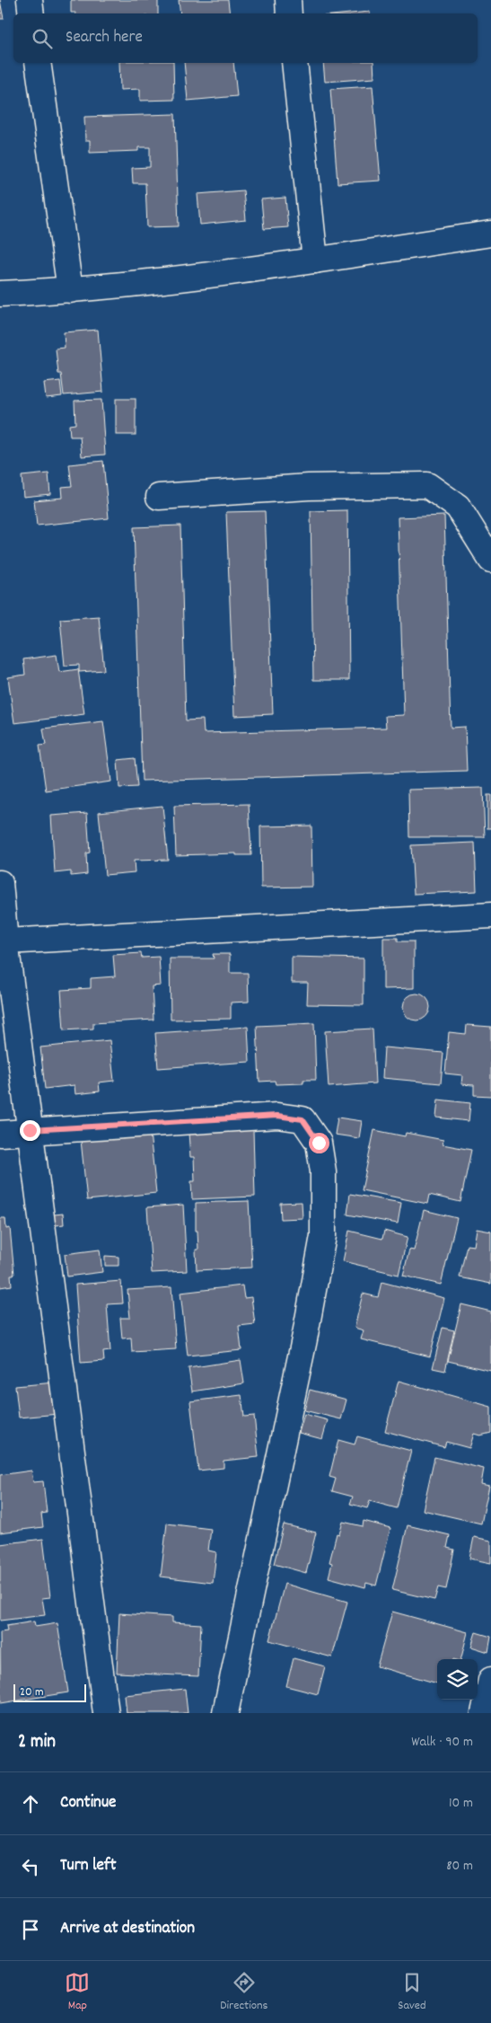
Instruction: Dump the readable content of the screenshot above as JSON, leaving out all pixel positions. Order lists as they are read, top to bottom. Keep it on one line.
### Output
{"scale_bar":"20 m","page":{"search":"Search here","scale":"20 m","heading":["2 min","Walk · 90 m"],"list":[["Continue","10 m"],["Turn left","80 m"],"Arrive at destination"],"nav":["Map","Directions","Saved"]}}
